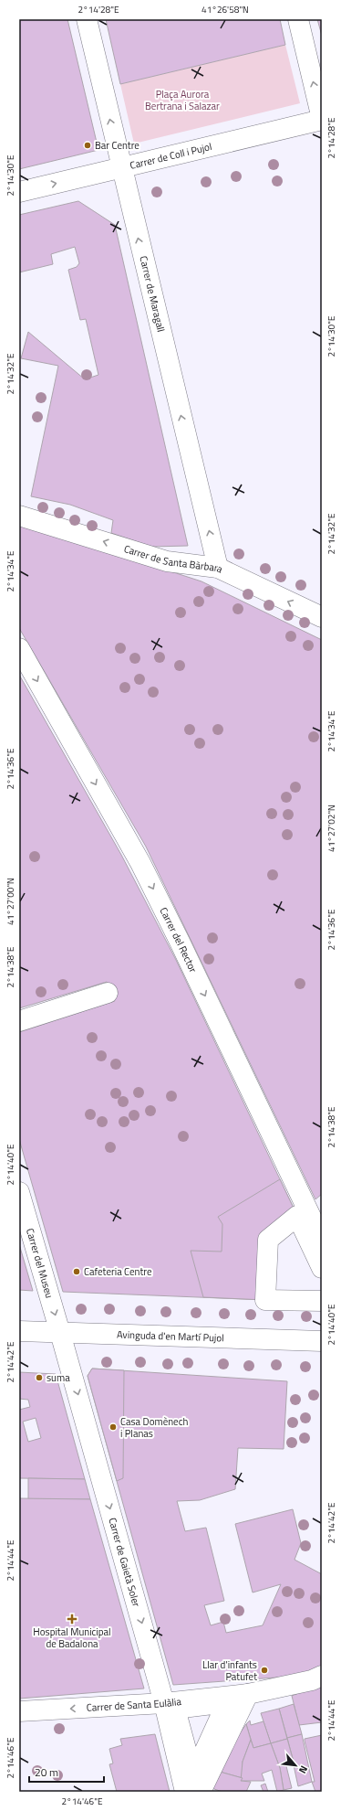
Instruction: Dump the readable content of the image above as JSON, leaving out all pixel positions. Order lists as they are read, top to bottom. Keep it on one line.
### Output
{"streets":{"street":["Carrer de Coll i Pujol","Carrer de Maragall","Carrer de Santa Bàrbara","Carrer del Rector","Carrer del Museu","Avinguda d'en Martí Pujol","Carrer de Gaietà Soler","Carrer de Santa Eulàlia"]},"crossings":[["Carrer de Coll i Pujol","Carrer de Maragall"],["Carrer de Maragall","Carrer de Santa Bàrbara"],["Carrer del Museu","Avinguda d'en Martí Pujol"],["Carrer del Museu","Carrer de Gaietà Soler"],["Avinguda d'en Martí Pujol","Carrer de Gaietà Soler"],["Carrer de Gaietà Soler","Carrer de Santa Eulàlia"]],"one_way":["Carrer de Maragall","Carrer de Santa Bàrbara","Carrer del Rector","Carrer del Museu","Carrer de Gaietà Soler","Carrer de Santa Eulàlia"],"parks":["Plaça Aurora Bertrana i Salazar"],"places":{"other":["Bar Centre","Cafeteria Centre","suma","Casa Domènech i Planas","Llar d'infants Patufet"],"health":["Hospital Municipal de Badalona"]},"scale_bar":"20 m","north":"bottom right","coordinates":["2°14'28\"E","41°26'58\"N","2°14'30\"E","2°14'32\"E","2°14'34\"E","2°14'36\"E","41°27'02\"N","41°27'00\"N","2°14'38\"E","2°14'40\"E","2°14'42\"E","2°14'44\"E","2°14'46\"E"]}
